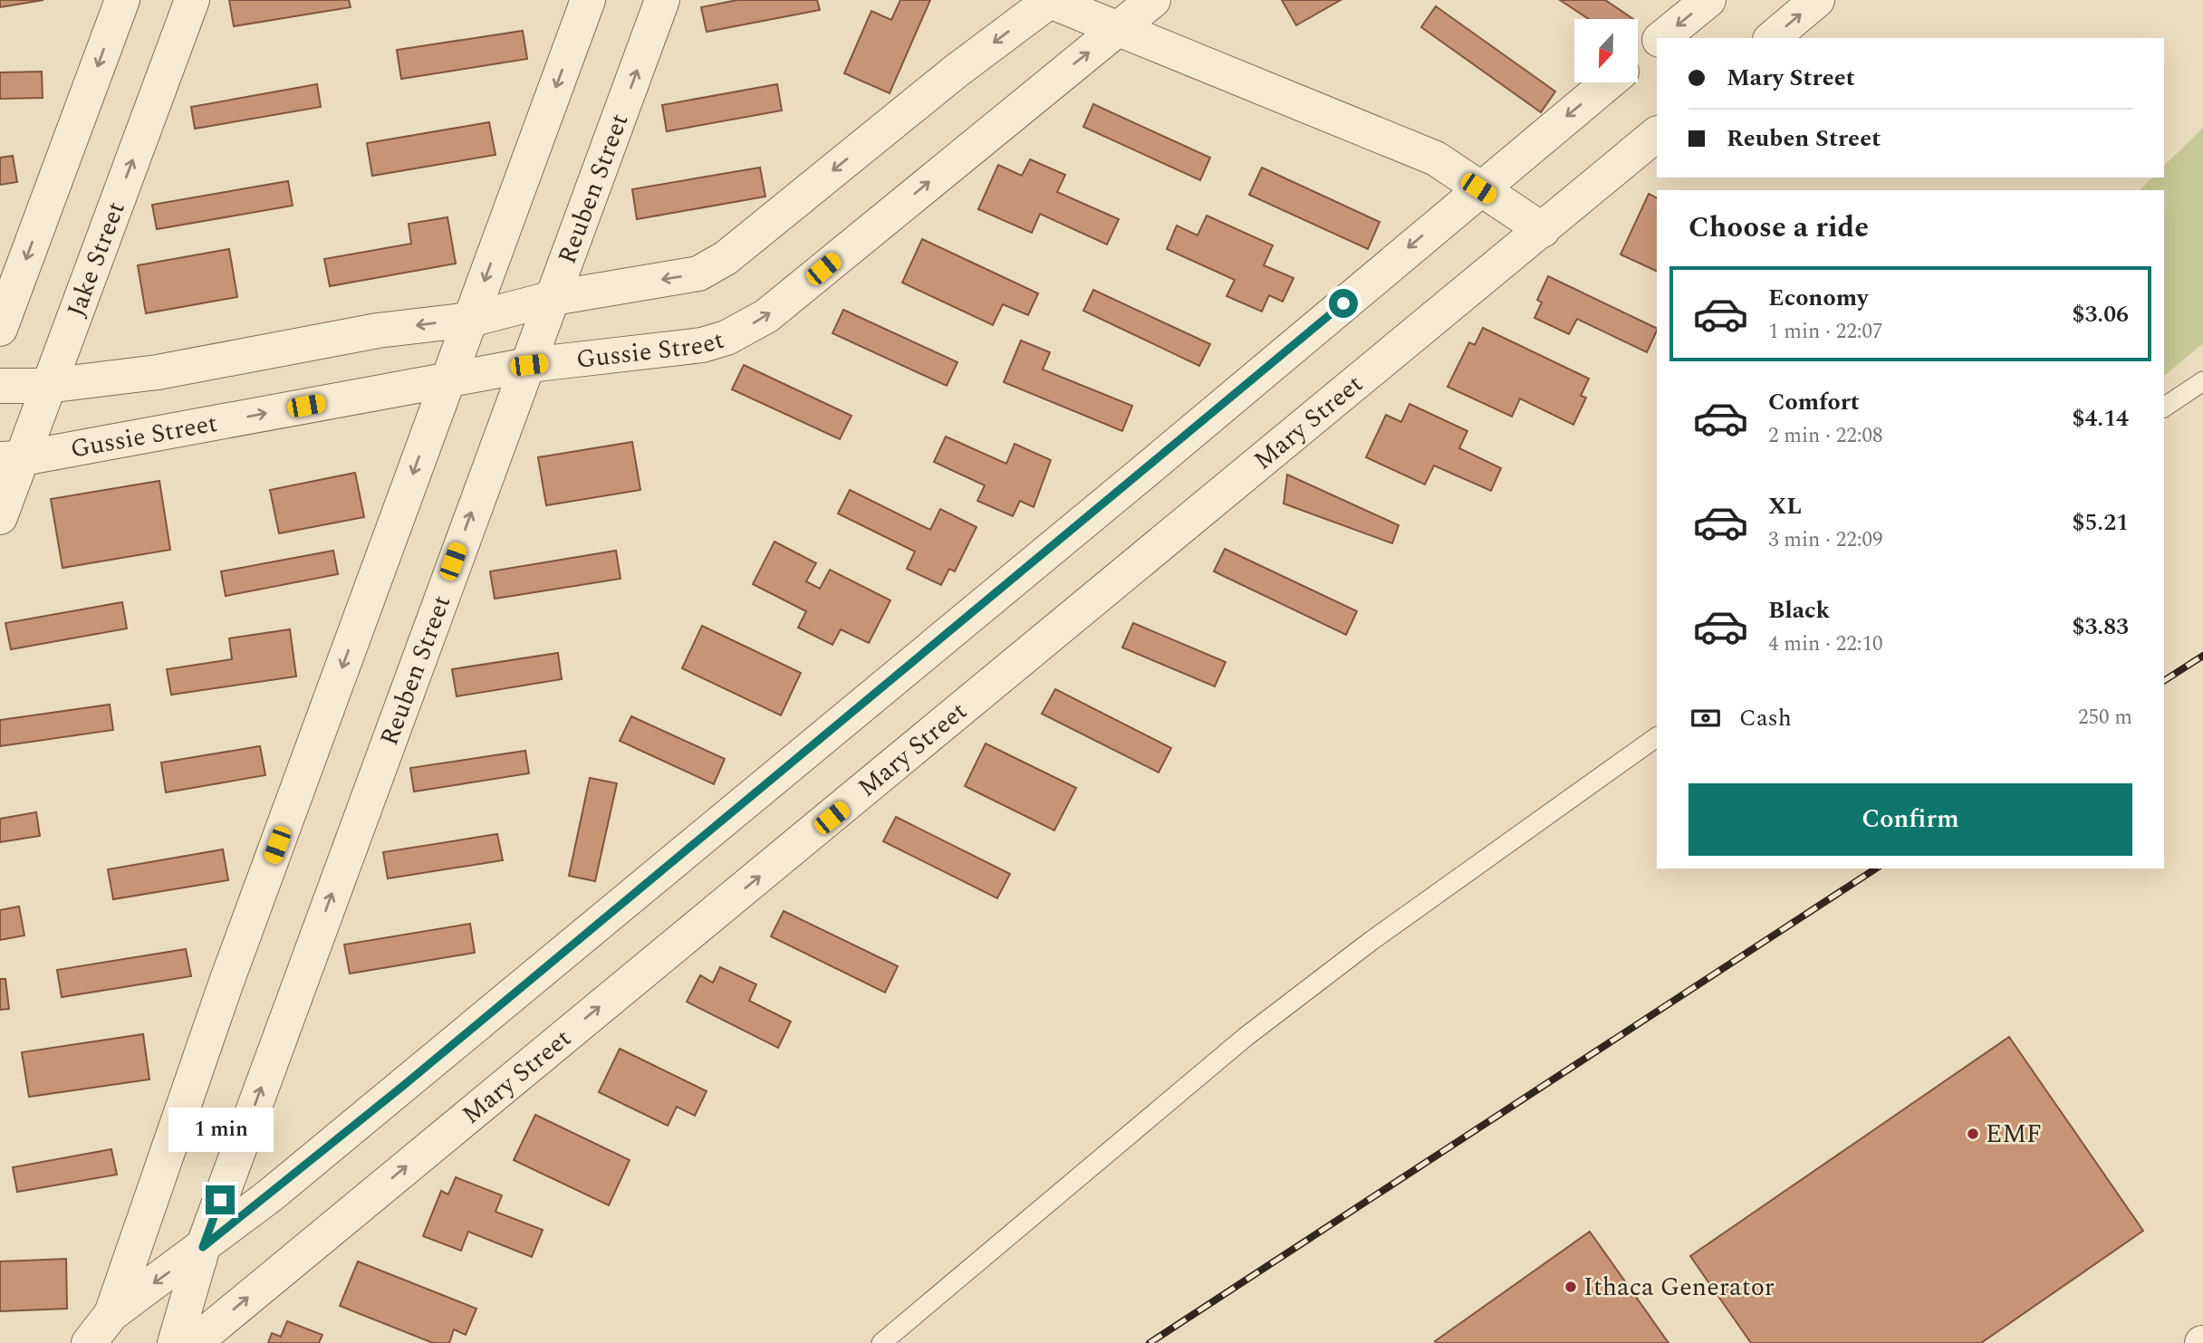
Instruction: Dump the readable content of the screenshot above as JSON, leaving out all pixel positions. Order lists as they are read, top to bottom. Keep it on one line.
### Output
{"streets":{"street":["Reuben Street","Jake Street","Gussie Street","Mary Street"]},"crossings":[["Reuben Street","Gussie Street"],["Jake Street","Gussie Street"]],"places":["EMF","Ithaca Generator"],"north":"bottom","page":{"banner":["Mary Street","Reuben Street"],"heading":"Choose a ride","list":[{"name":"Economy","note":"1 min · 22:07","value":"$3.06"},{"name":"Comfort","note":"2 min · 22:08","value":"$4.14"},{"name":"XL","note":"3 min · 22:09","value":"$5.21"},{"name":"Black","note":"4 min · 22:10","value":"$3.83"}],"pay":["Cash","250 m"],"buttons":"Confirm","bubble":"1 min"}}
